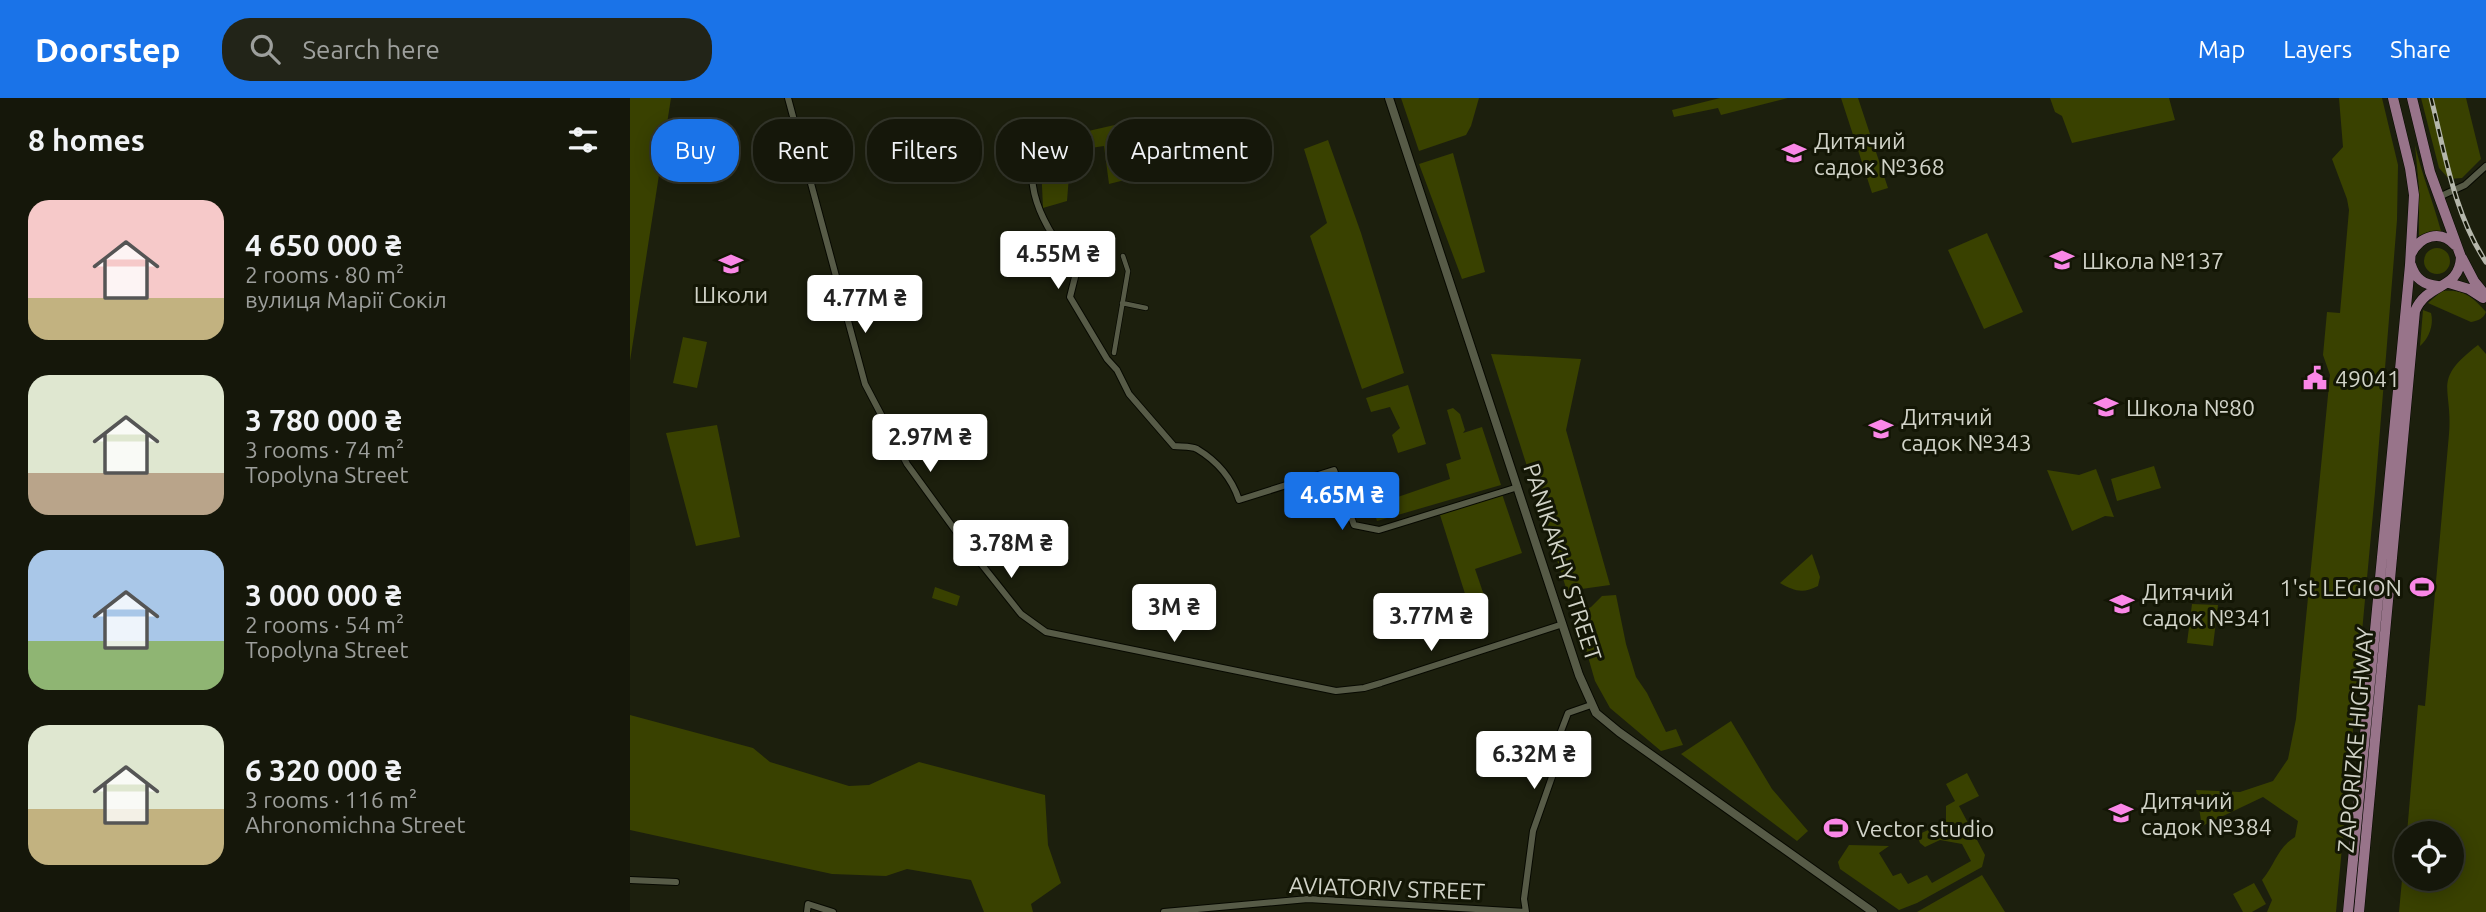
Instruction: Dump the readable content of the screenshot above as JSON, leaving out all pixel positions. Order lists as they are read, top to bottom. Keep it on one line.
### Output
{"streets":{"main road":["ZAPORIZKE HIGHWAY"],"street":["PANIKAKHY STREET","AVIATORIV STREET"]},"places":{"school or university":["Дитячий садок №368","Школа №137","Школи","Школа №80","Дитячий садок №343","Дитячий садок №341","Дитячий садок №384"],"public building":["49041"],"sports":["1'st LEGION","Vector studio"]},"page":{"header":"Doorstep","search":"Search here","nav":["Map","Layers","Share"],"heading":"8 homes","chip":["Buy","Rent","Filters","New","Apartment"],"list":[{"name":"4 650 000 ₴","note":"2 rooms · 80 m² · вулиця Марії Сокіл"},{"name":"3 780 000 ₴","note":"3 rooms · 74 m² · Topolyna Street"},{"name":"3 000 000 ₴","note":"2 rooms · 54 m² · Topolyna Street"},{"name":"6 320 000 ₴","note":"3 rooms · 116 m² · Ahronomichna Street"}],"price":["4.55M ₴","4.77M ₴","2.97M ₴","4.65M ₴","3.78M ₴","3M ₴","3.77M ₴","6.32M ₴"]}}
